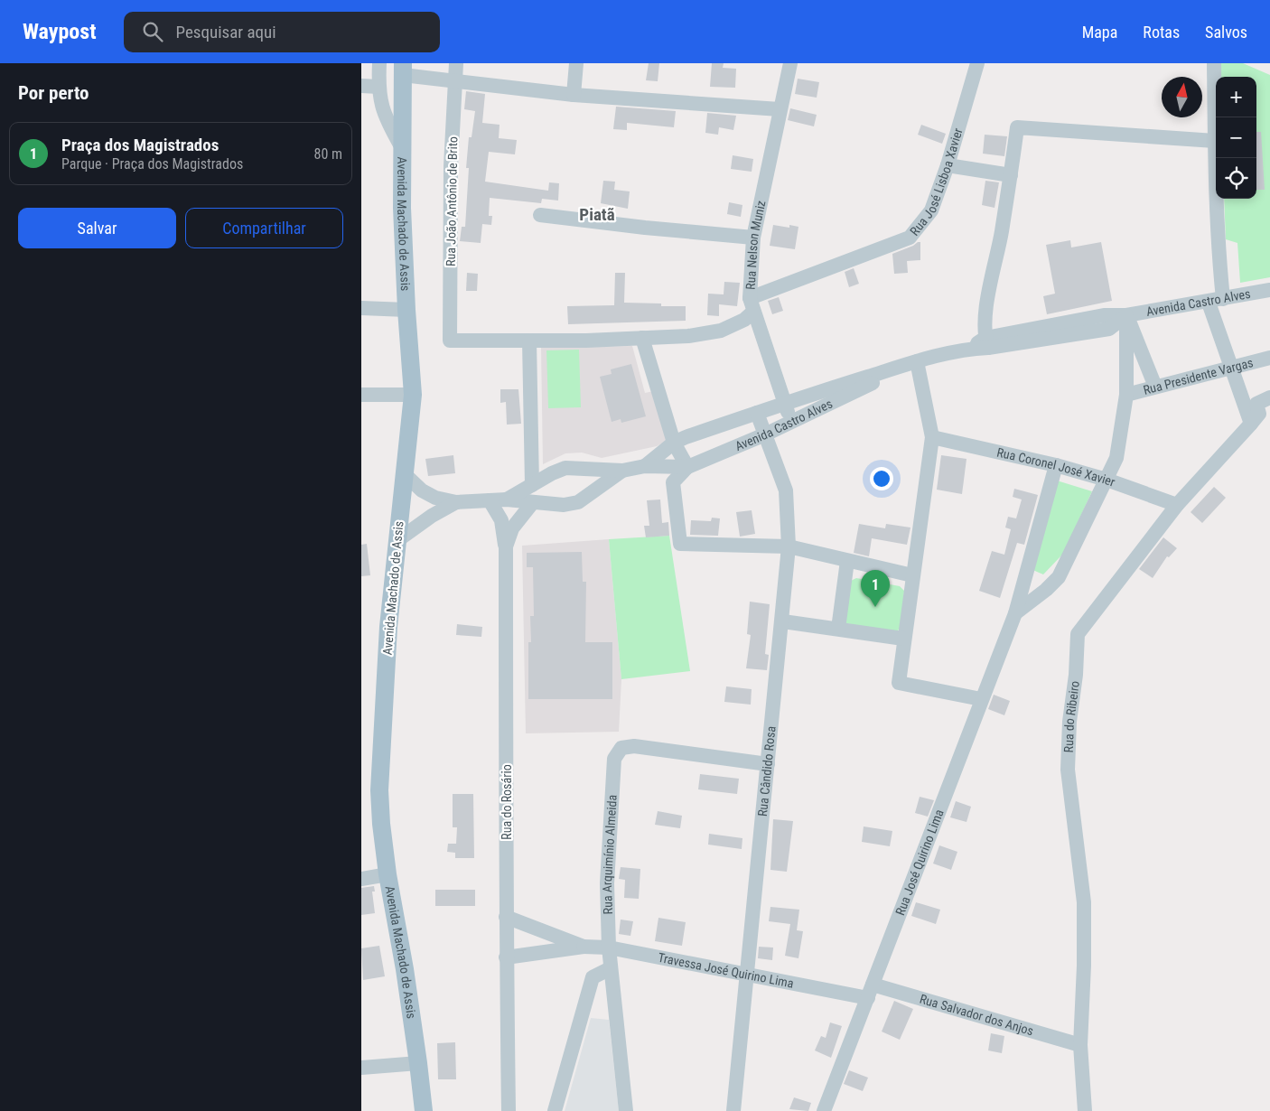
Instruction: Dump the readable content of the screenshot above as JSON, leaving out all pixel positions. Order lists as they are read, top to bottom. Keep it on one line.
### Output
{"streets":{"main road":["Avenida Machado de Assis"],"street":["Rua José Lisboa Xavier","Rua João Antônio de Brito","Rua Nelson Muniz","Avenida Castro Alves","Rua Presidente Vargas","Rua Coronel José Xavier","Rua do Ribeiro","Rua Cândido Rosa","Rua do Rosário","Rua Arquimínio Almeida","Rua José Quirino Lima","Travessa José Quirino Lima","Rua Salvador dos Anjos"]},"crossings":[["Rua José Lisboa Xavier","Rua João Antônio de Brito"],["Rua José Lisboa Xavier","Rua Nelson Muniz"],["Rua Nelson Muniz","Avenida Castro Alves"],["Avenida Castro Alves","Rua Cândido Rosa"],["Avenida Castro Alves","Rua do Rosário"],["Rua Coronel José Xavier","Rua do Ribeiro"],["Rua Coronel José Xavier","Rua José Quirino Lima"],["Rua do Ribeiro","Rua Salvador dos Anjos"],["Rua Cândido Rosa","Rua Arquimínio Almeida"],["Rua Cândido Rosa","Travessa José Quirino Lima"],["Rua Arquimínio Almeida","Travessa José Quirino Lima"],["Rua José Quirino Lima","Travessa José Quirino Lima"],["Rua José Quirino Lima","Rua Salvador dos Anjos"],["Travessa José Quirino Lima","Rua Salvador dos Anjos"]],"districts":["Piatã"],"north":"top","page":{"header":"Waypost","search":"Pesquisar aqui","nav":["Mapa","Rotas","Salvos"],"heading":"Por perto","map_buttons":["+","−"],"list":[{"mark":"1","name":"Praça dos Magistrados","note":"Parque · Praça dos Magistrados","value":"80 m"}],"buttons":["Salvar","Compartilhar"],"pins":"1"}}
